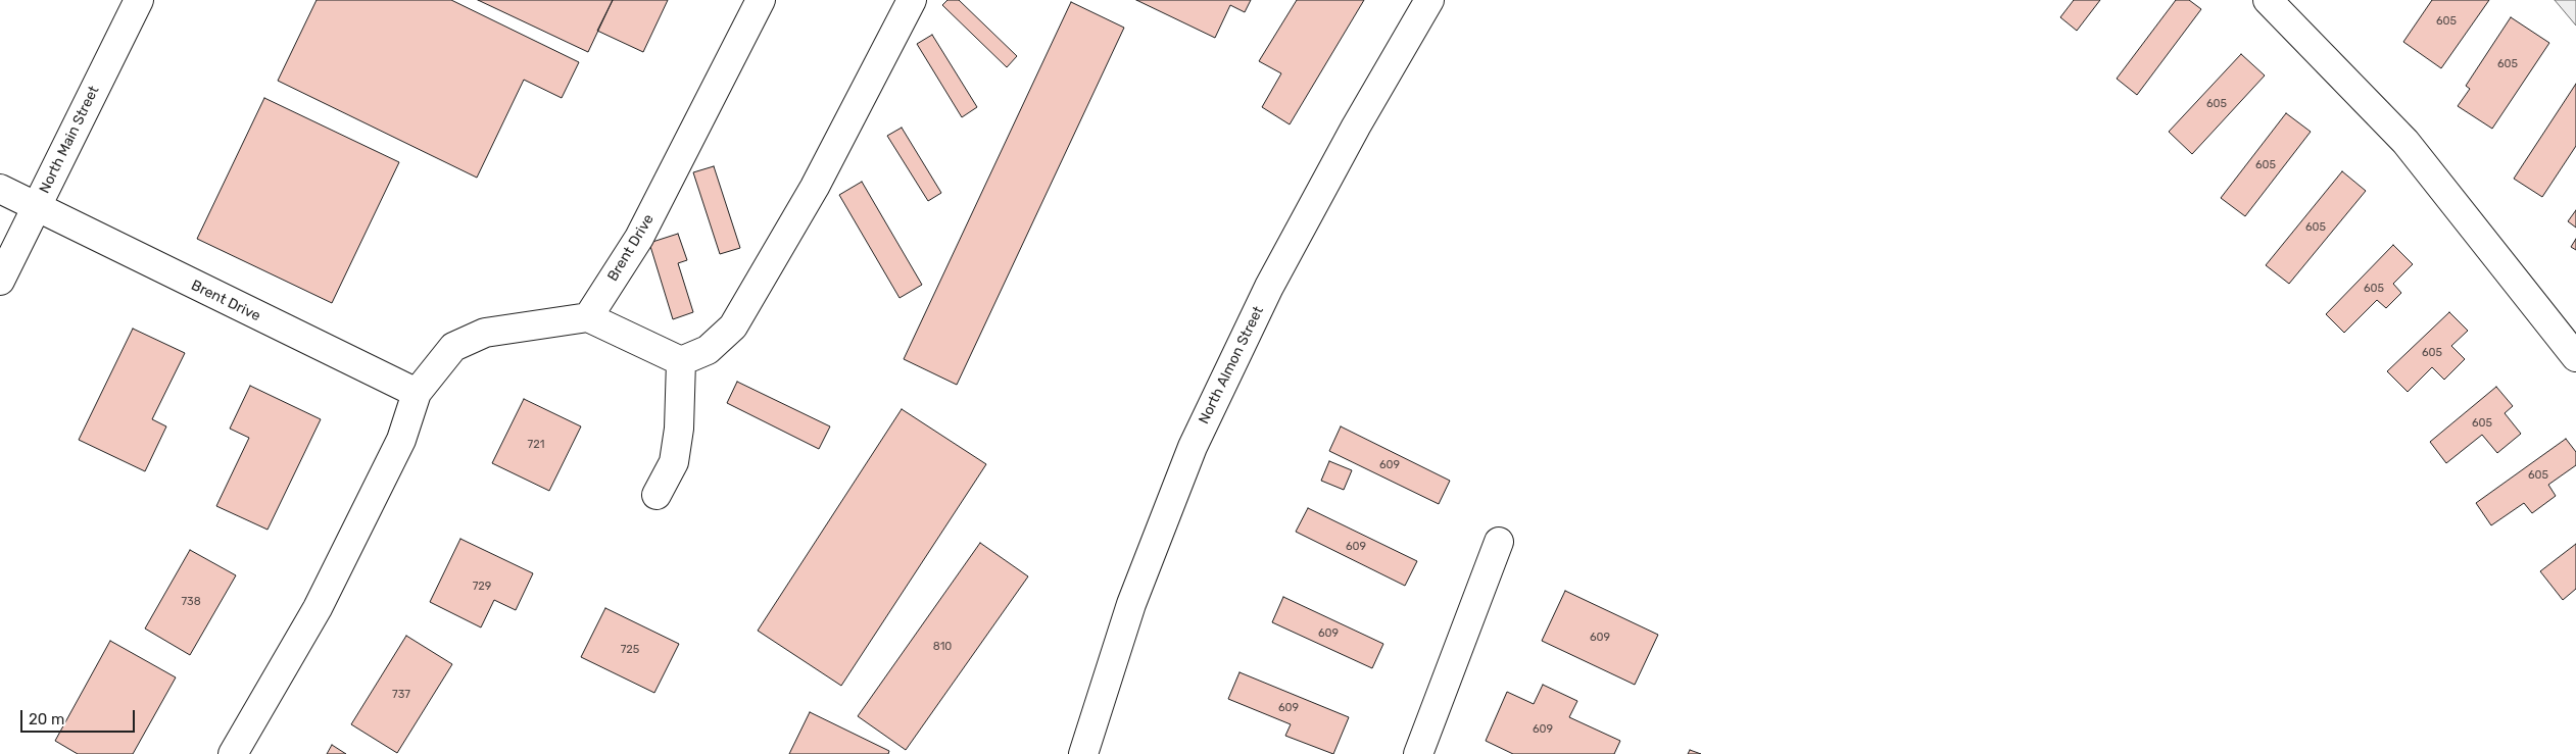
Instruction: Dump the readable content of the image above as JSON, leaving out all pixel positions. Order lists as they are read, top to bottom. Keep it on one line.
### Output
{"streets":{"main road":["North Main Street","Brent Drive","North Almon Street"]},"crossings":[["North Main Street","Brent Drive"]],"house_numbers":["605","605","605","605","605","605","605","605","721","609","605","609","729","738","609","609","810","725","737","609","609"],"scale_bar":"20 m"}
